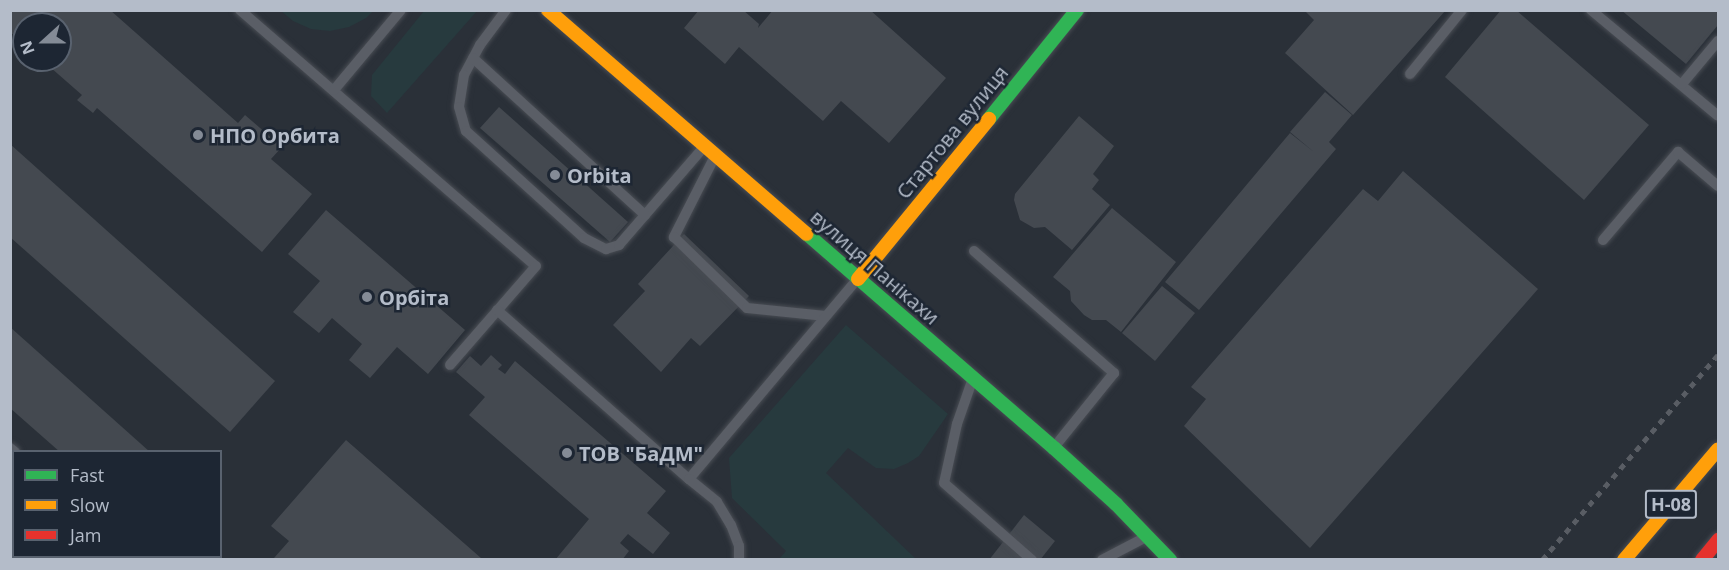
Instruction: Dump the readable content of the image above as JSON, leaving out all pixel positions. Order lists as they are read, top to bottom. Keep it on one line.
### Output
{"streets":{"street":["Стартова вулиця","вулиця Панікахи","Н-08"]},"crossings":[["Стартова вулиця","вулиця Панікахи"]],"places":["НПО Орбита","Orbita","Орбіта","ТОВ \"БаДМ\""],"legend":["Fast","Slow","Jam"],"north":"left"}
